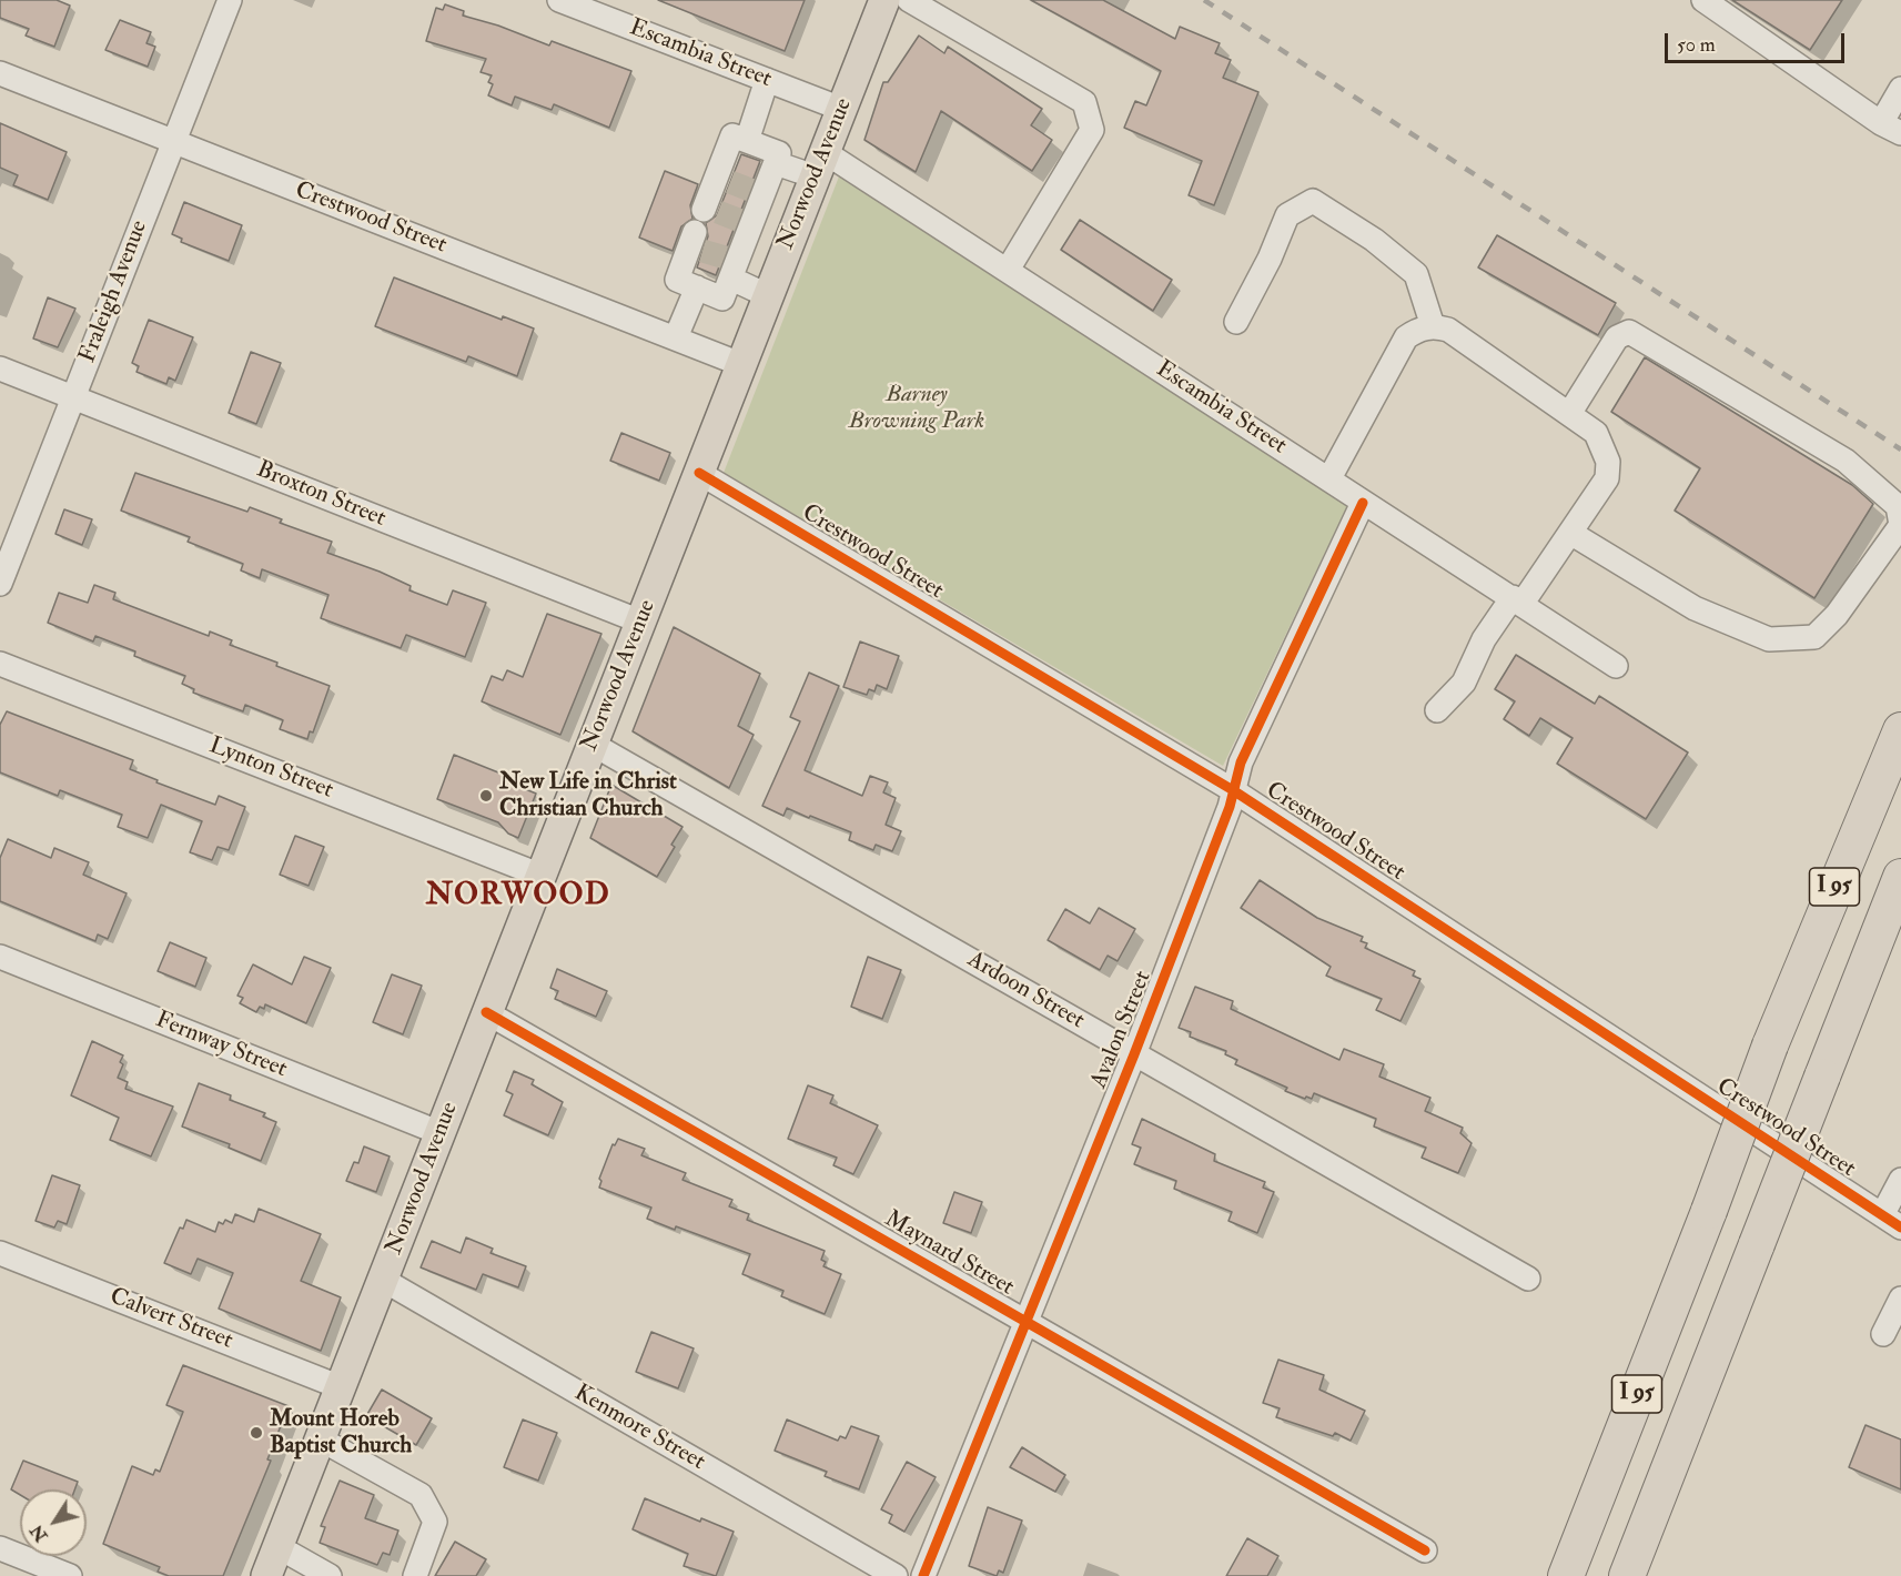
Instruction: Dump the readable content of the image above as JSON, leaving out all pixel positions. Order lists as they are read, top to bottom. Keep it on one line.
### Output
{"streets":{"highway":["I 95"],"main road":["Norwood Avenue"],"street":["Escambia Street","Crestwood Street","Fraleigh Avenue","Broxton Street","Lynton Street","Ardoon Street","Avalon Street","Fernway Street","Maynard Street","Calvert Street","Kenmore Street"]},"crossings":[["Escambia Street","Norwood Avenue"],["Escambia Street","Avalon Street"],["Norwood Avenue","Crestwood Street"],["Norwood Avenue","Broxton Street"],["Norwood Avenue","Lynton Street"],["Norwood Avenue","Ardoon Street"],["Norwood Avenue","Fernway Street"],["Norwood Avenue","Maynard Street"],["Norwood Avenue","Calvert Street"],["Norwood Avenue","Kenmore Street"],["Crestwood Street","Fraleigh Avenue"],["Crestwood Street","Avalon Street"],["Fraleigh Avenue","Broxton Street"],["Ardoon Street","Avalon Street"],["Avalon Street","Maynard Street"]],"districts":["NORWOOD"],"parks":["Barney Browning Park"],"places":["New Life in Christ Christian Church","Mount Horeb Baptist Church"],"scale_bar":"50 m","north":"bottom left"}
